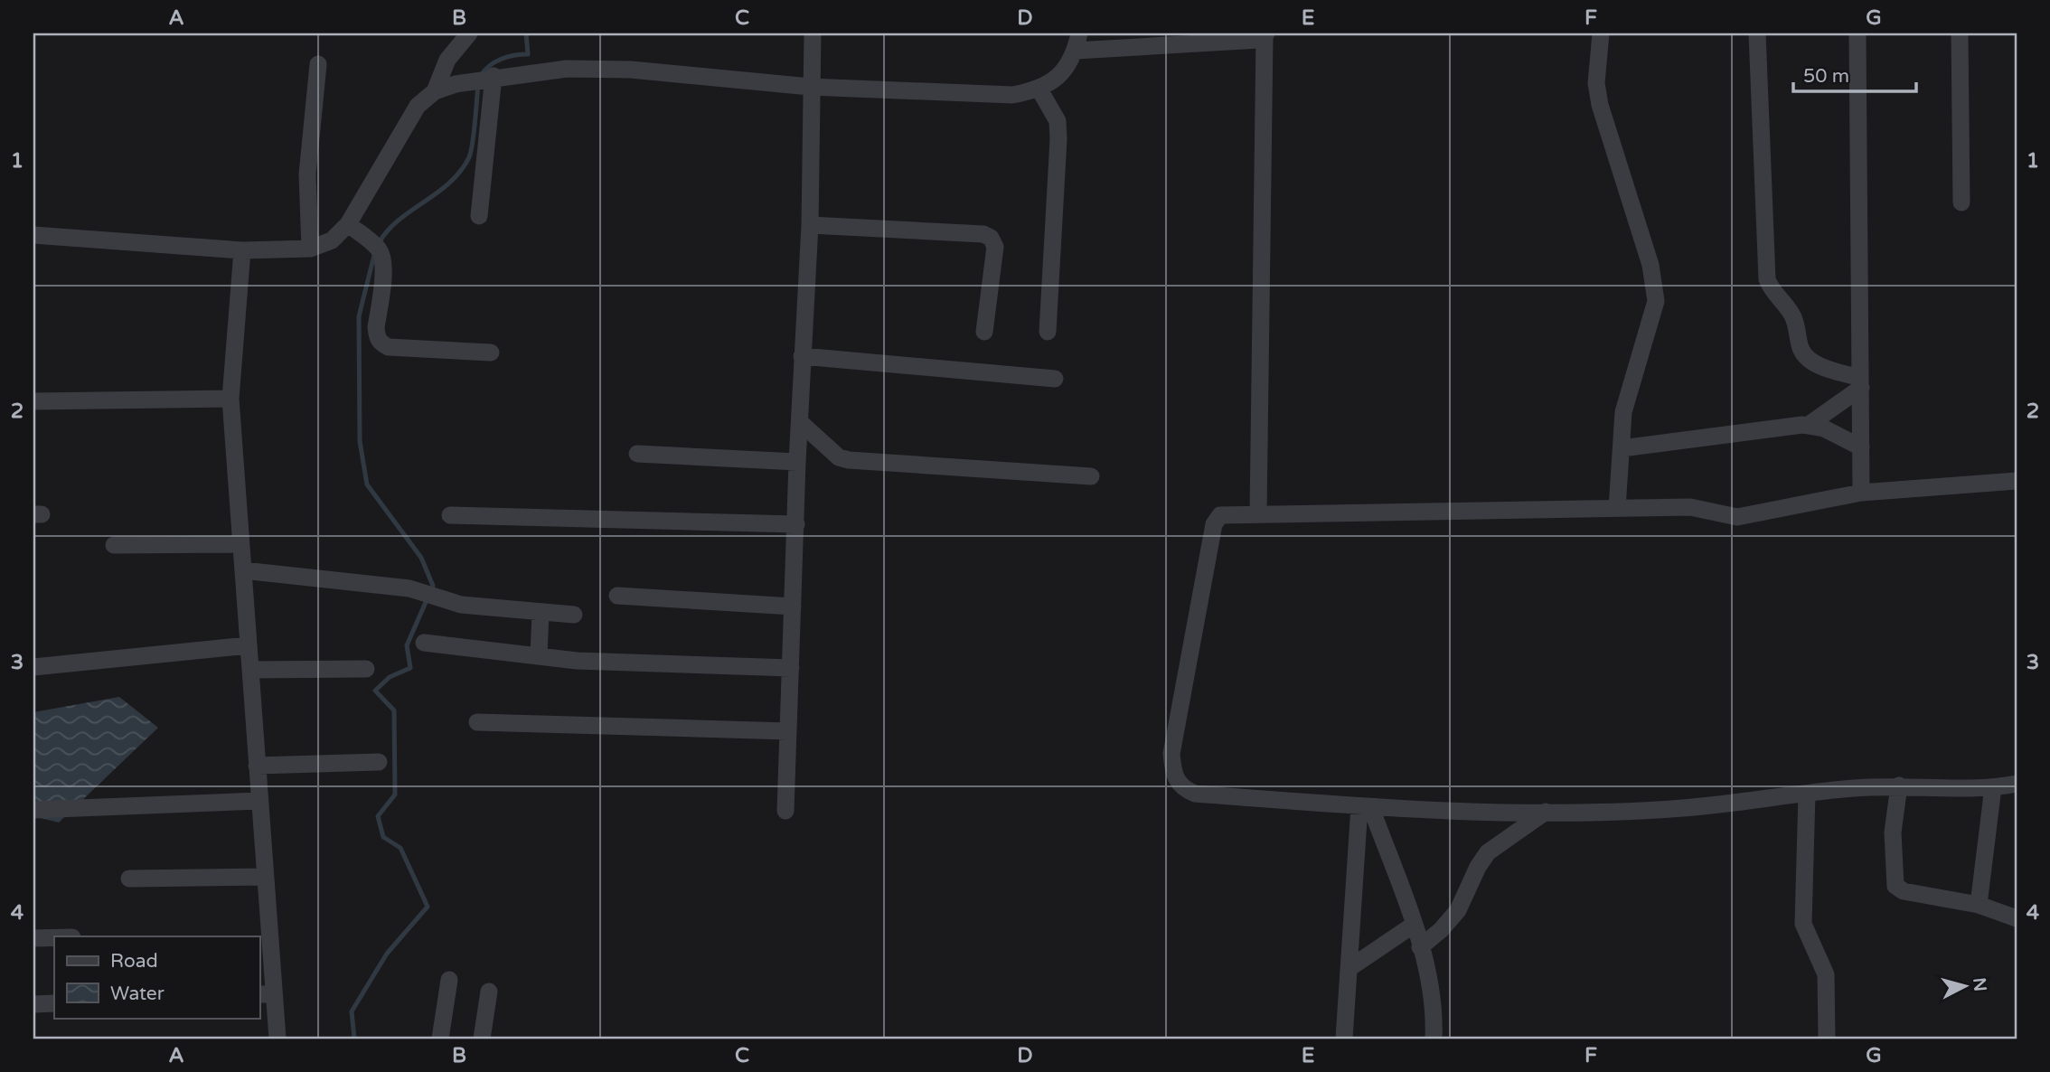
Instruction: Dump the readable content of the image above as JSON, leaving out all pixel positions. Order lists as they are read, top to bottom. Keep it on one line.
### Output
{"legend":["Road","Water"],"scale_bar":"50 m","north":"right","grid":{"columns":["A","B","C","D","E","F","G"],"rows":["1","2","3","4"]}}
